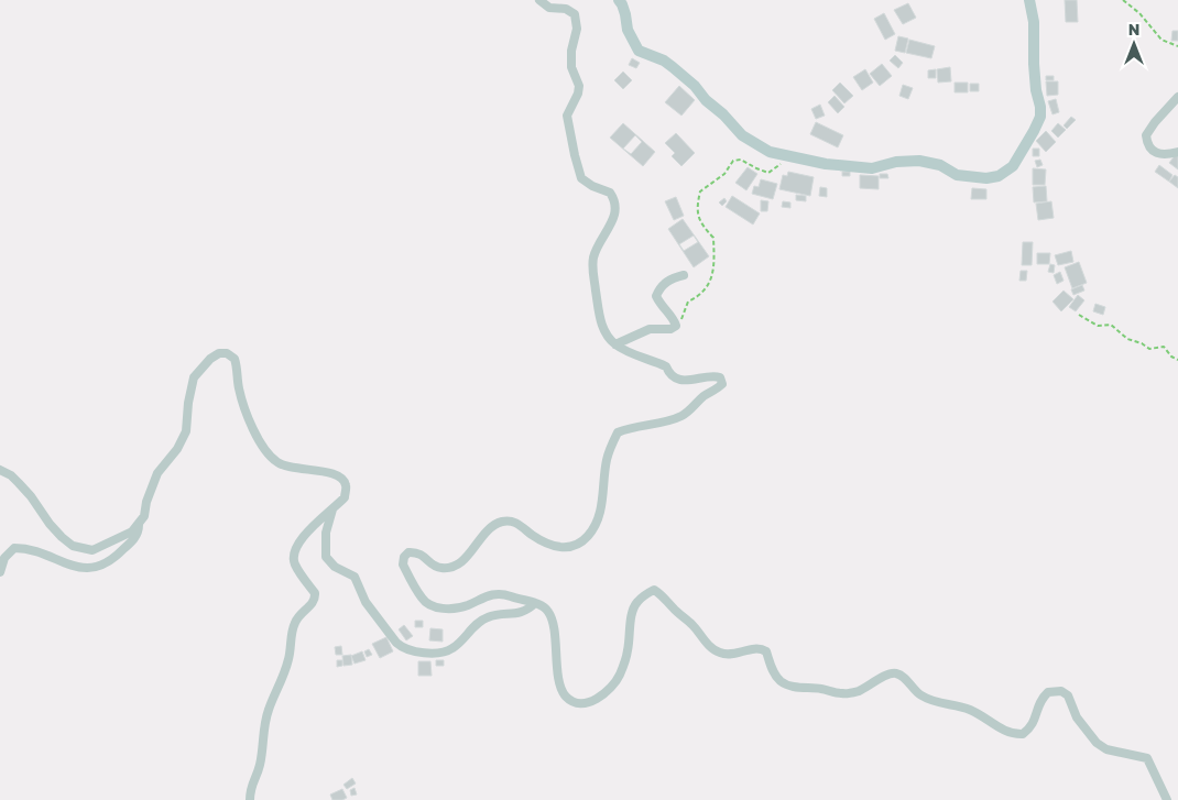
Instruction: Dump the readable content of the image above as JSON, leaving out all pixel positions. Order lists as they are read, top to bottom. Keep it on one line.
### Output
{"north":"top"}
